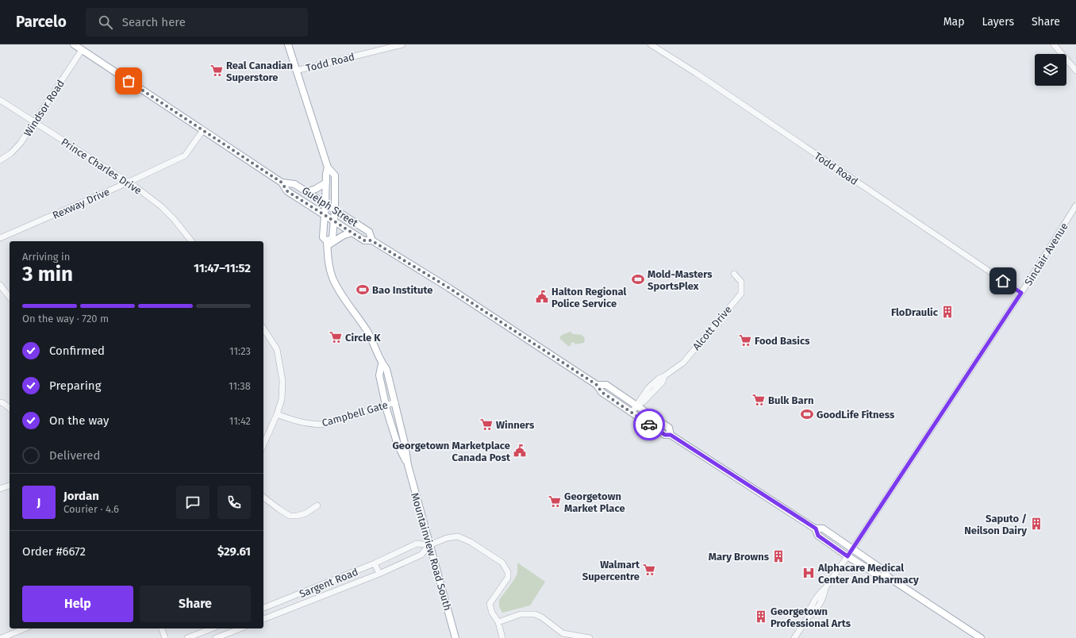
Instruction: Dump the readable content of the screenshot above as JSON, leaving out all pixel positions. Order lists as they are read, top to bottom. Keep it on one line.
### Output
{"streets":{"main road":["Guelph Street","Mountainview Road South"],"street":["Todd Road","Windsor Road","Prince Charles Drive","Rexway Drive","Sinclair Avenue","Alcott Drive","Campbell Gate","Sargent Road"]},"crossings":[["Todd Road","Sinclair Avenue"],["Windsor Road","Prince Charles Drive"],["Windsor Road","Guelph Street"],["Prince Charles Drive","Rexway Drive"],["Rexway Drive","Guelph Street"],["Guelph Street","Sinclair Avenue"],["Guelph Street","Alcott Drive"],["Guelph Street","Mountainview Road South"],["Campbell Gate","Mountainview Road South"],["Mountainview Road South","Sargent Road"]],"places":{"supermarket":["Real Canadian Superstore","Circle K","Food Basics","Bulk Barn","Winners","Georgetown Market Place","Walmart Supercentre"],"sports":["Mold-Masters SportsPlex","Bao Institute","GoodLife Fitness"],"public building":["Halton Regional Police Service","Georgetown Marketplace Canada Post"],"building":["FloDraulic","Saputo / Neilson Dairy","Mary Browns","Georgetown Professional Arts"],"hospital":["Alphacare Medical Center And Pharmacy"]},"page":{"header":"Parcelo","search":"Search here","nav":["Map","Layers","Share"],"heading":["3 min","Arriving in","11:47–11:52"],"panel":["Jordan","Courier · 4.6","Order #6672","$29.61"],"bar":"On the way · 720 m","list":[["Confirmed","11:23"],["Preparing","11:38"],["On the way","11:42"],"Delivered"],"round":"J","buttons":["Help","Share"]}}
